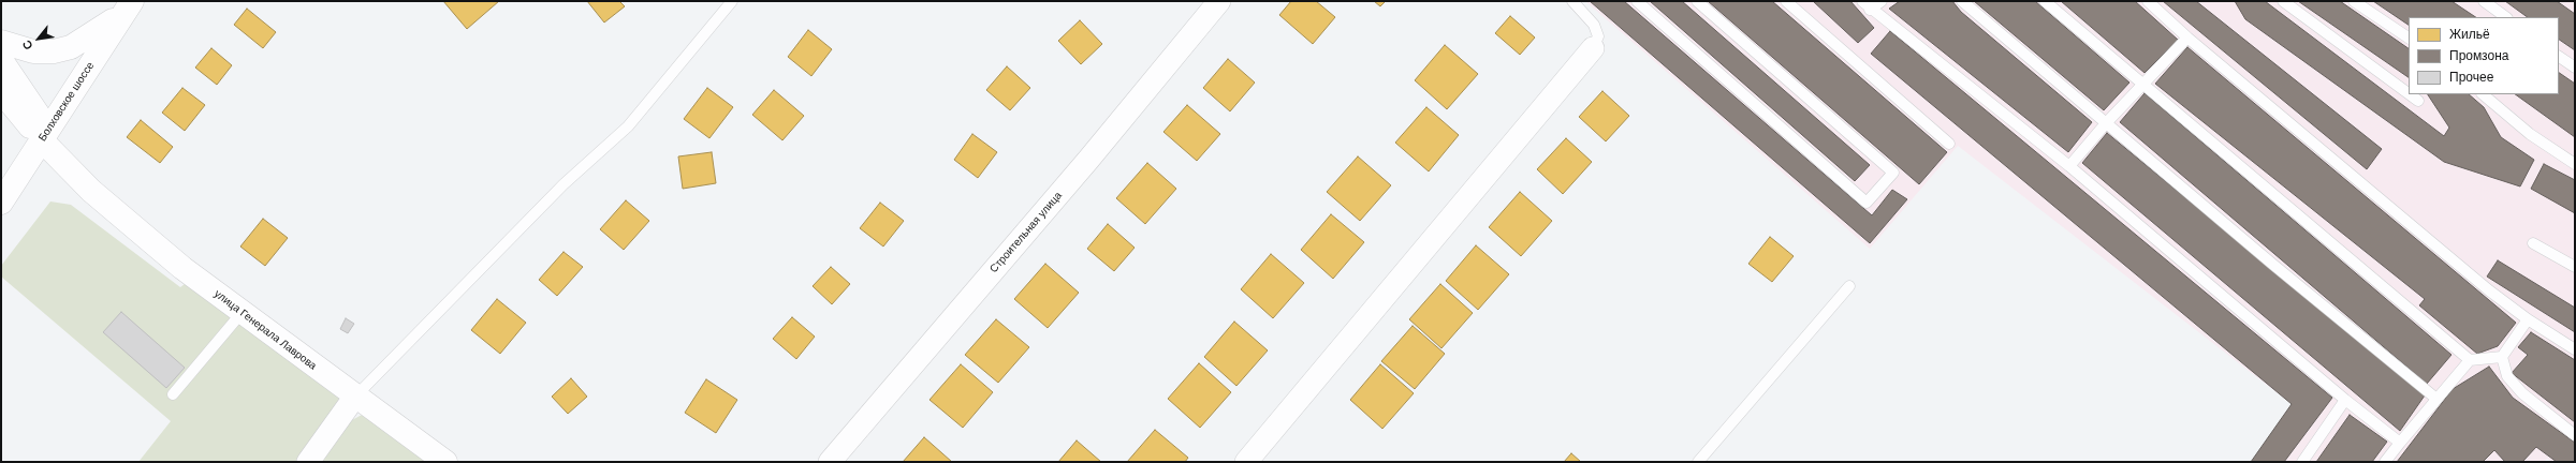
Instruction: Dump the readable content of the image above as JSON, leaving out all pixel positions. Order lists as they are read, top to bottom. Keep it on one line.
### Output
{"streets":{"street":["Болховское шоссе","Строительная улица","улица Генерала Лаврова"]},"crossings":[["Болховское шоссе","улица Генерала Лаврова"]],"legend":["Жильё","Промзона","Прочее"],"north":"bottom left"}
